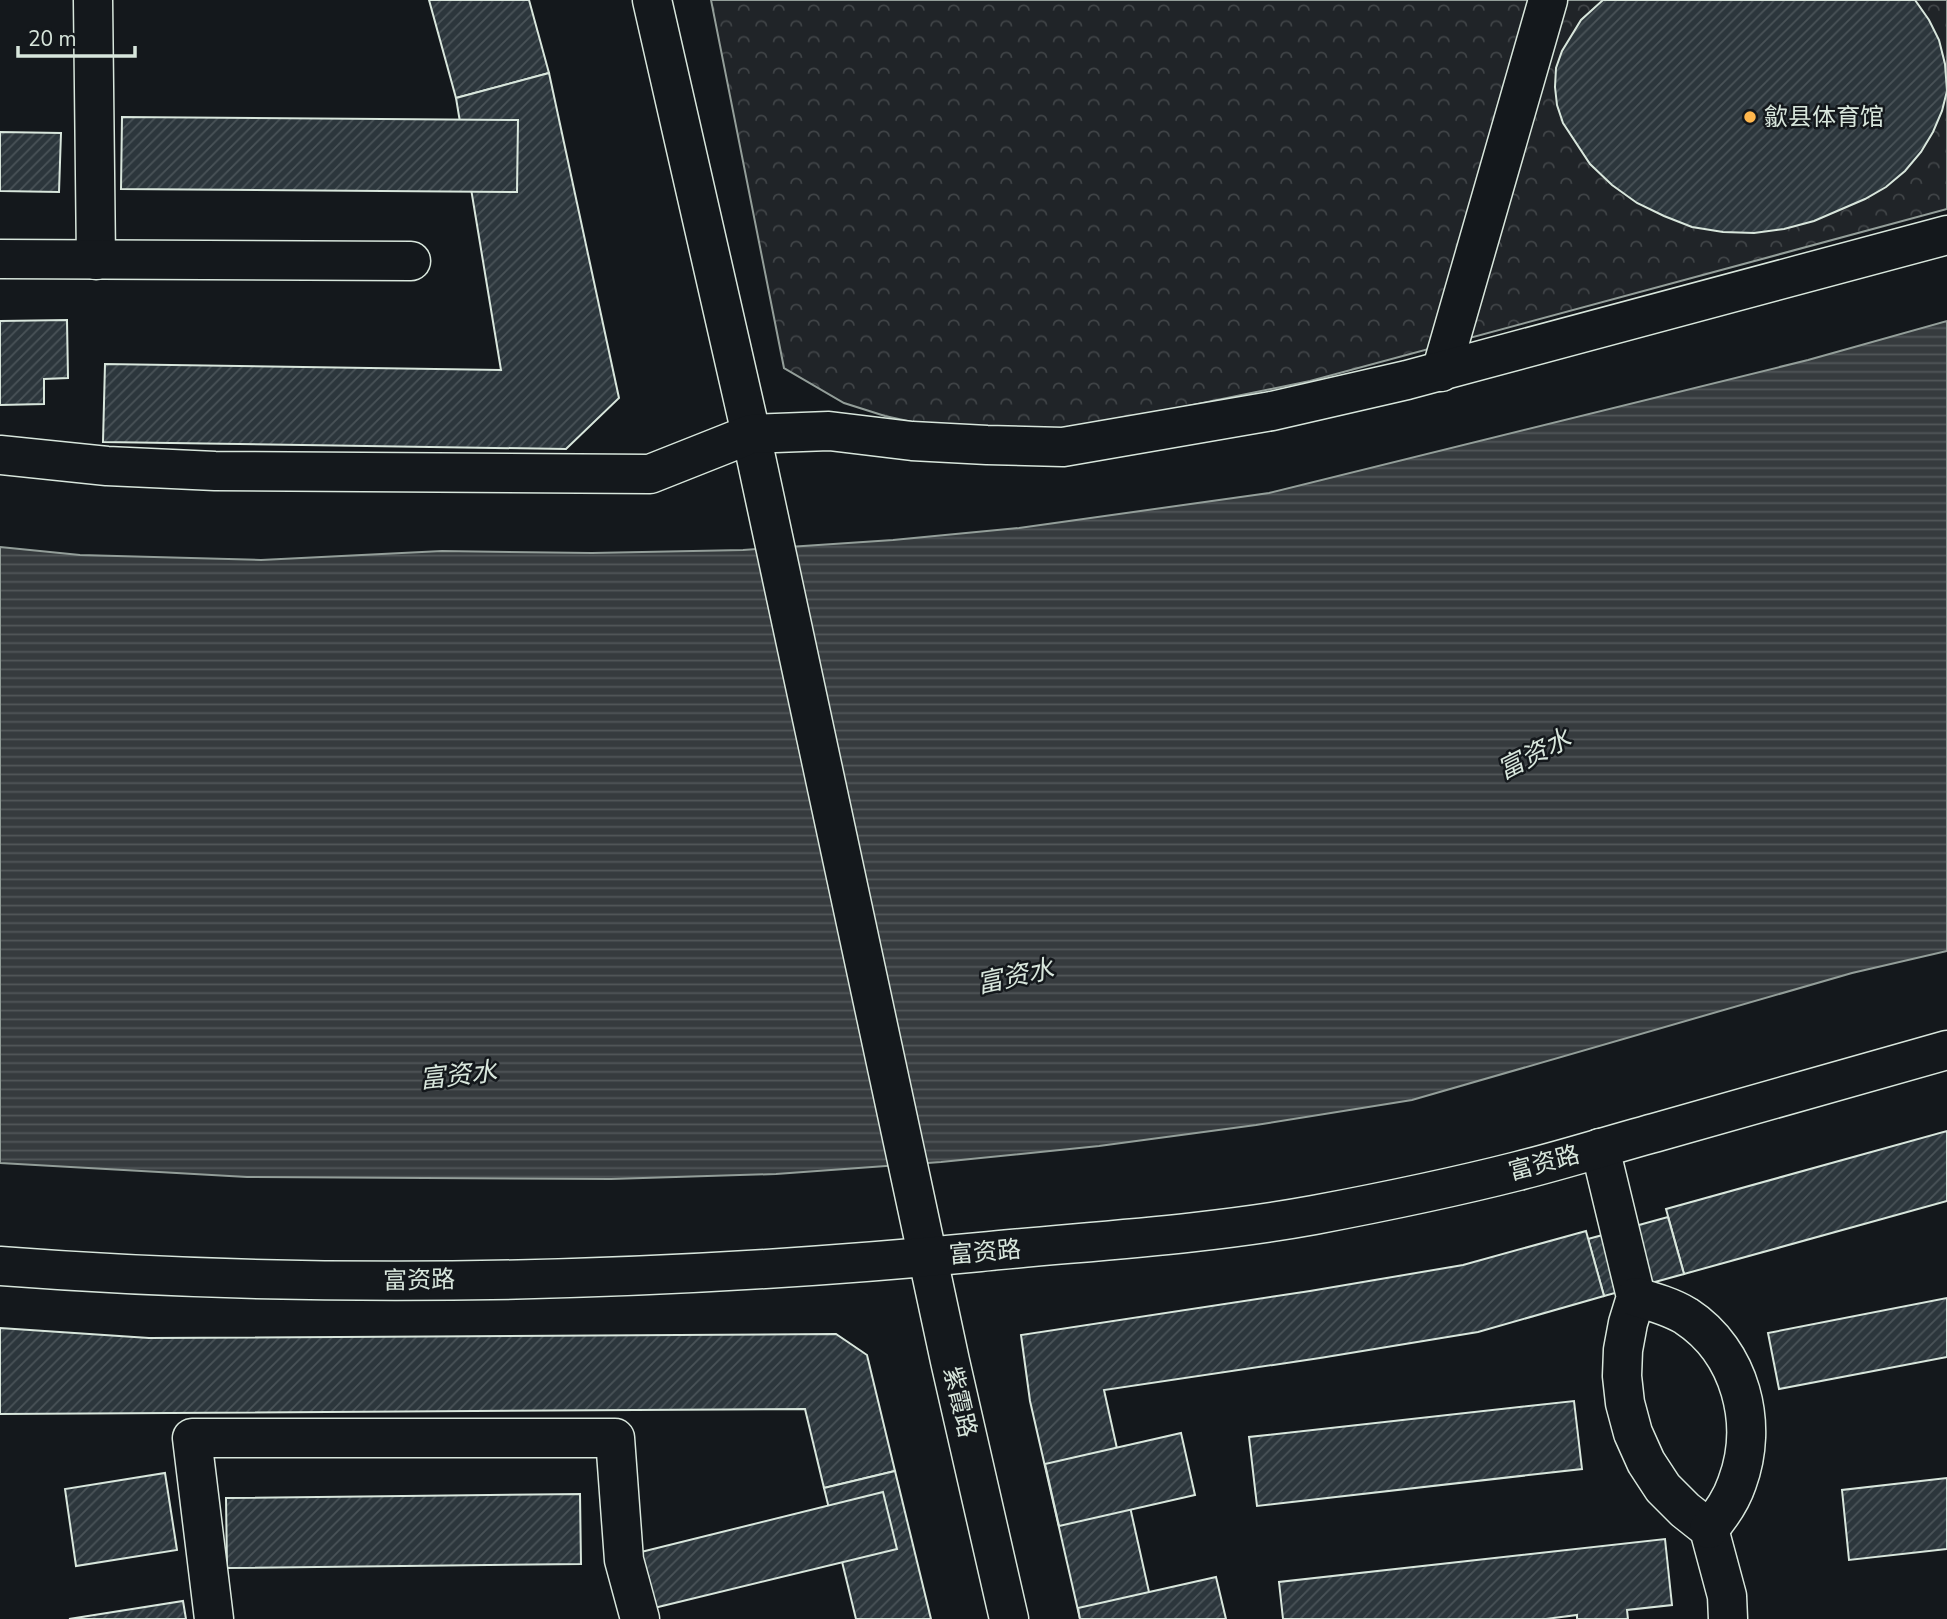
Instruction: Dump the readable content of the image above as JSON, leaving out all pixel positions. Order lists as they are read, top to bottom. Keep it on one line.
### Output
{"streets":{"street":["富资路","紫霞路"]},"crossings":[["富资路","紫霞路"]],"water":["富资水"],"places":["歙县体育馆"],"scale_bar":"20 m"}
